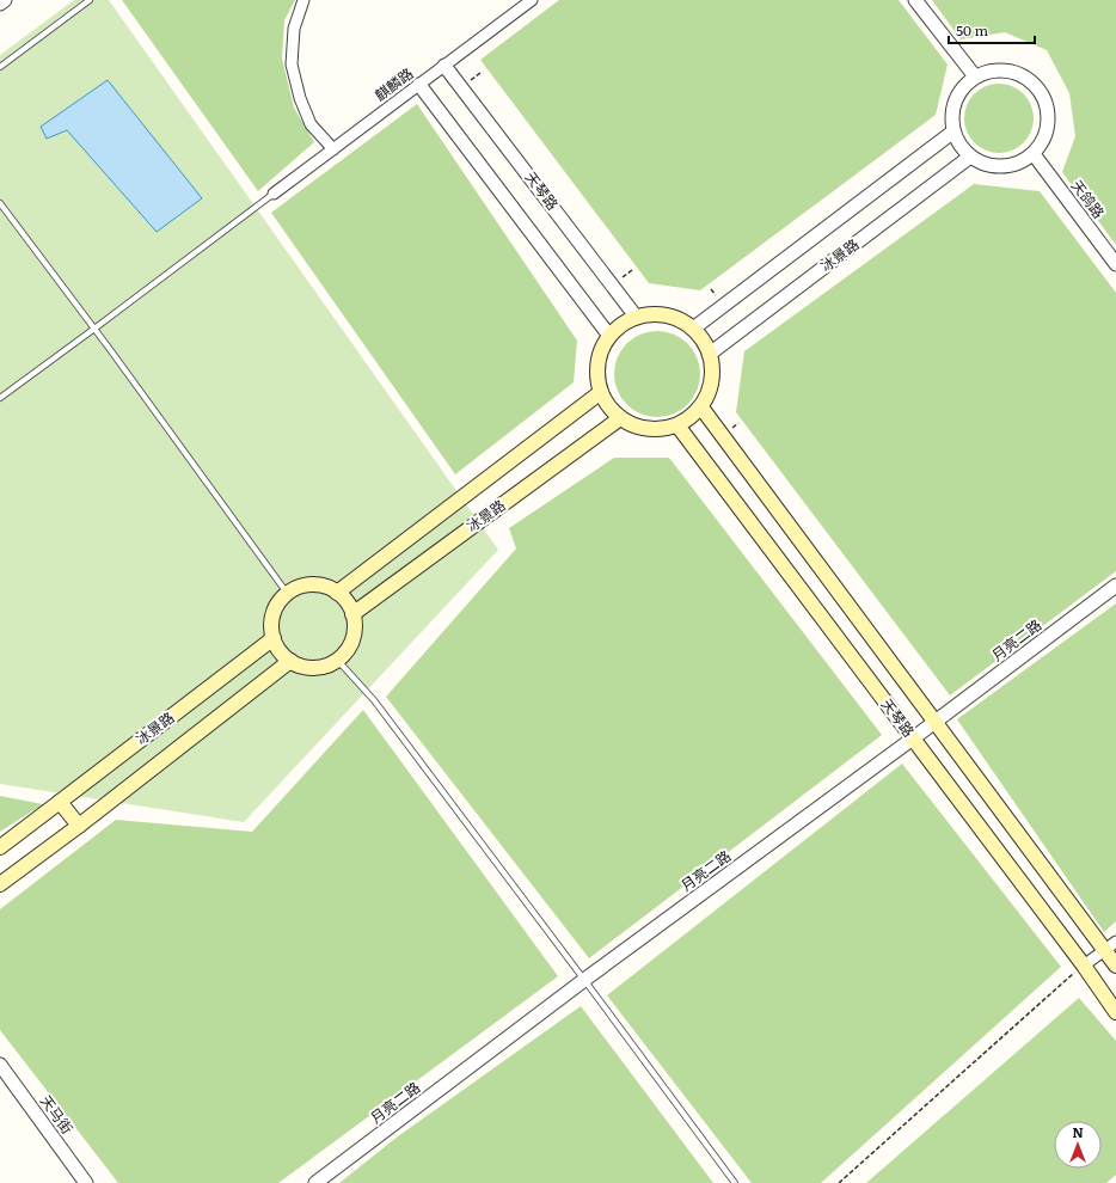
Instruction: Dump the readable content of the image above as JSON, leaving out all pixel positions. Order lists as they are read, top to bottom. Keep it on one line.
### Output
{"streets":{"main road":["天琴路","冰景路"],"street":["麒麟路","天鸽路","月亮二路","天马街"]},"crossings":[["麒麟路","天琴路"],["天琴路","冰景路"],["天琴路","月亮二路"],["天鸽路","冰景路"]],"scale_bar":"50 m","north":"top"}
